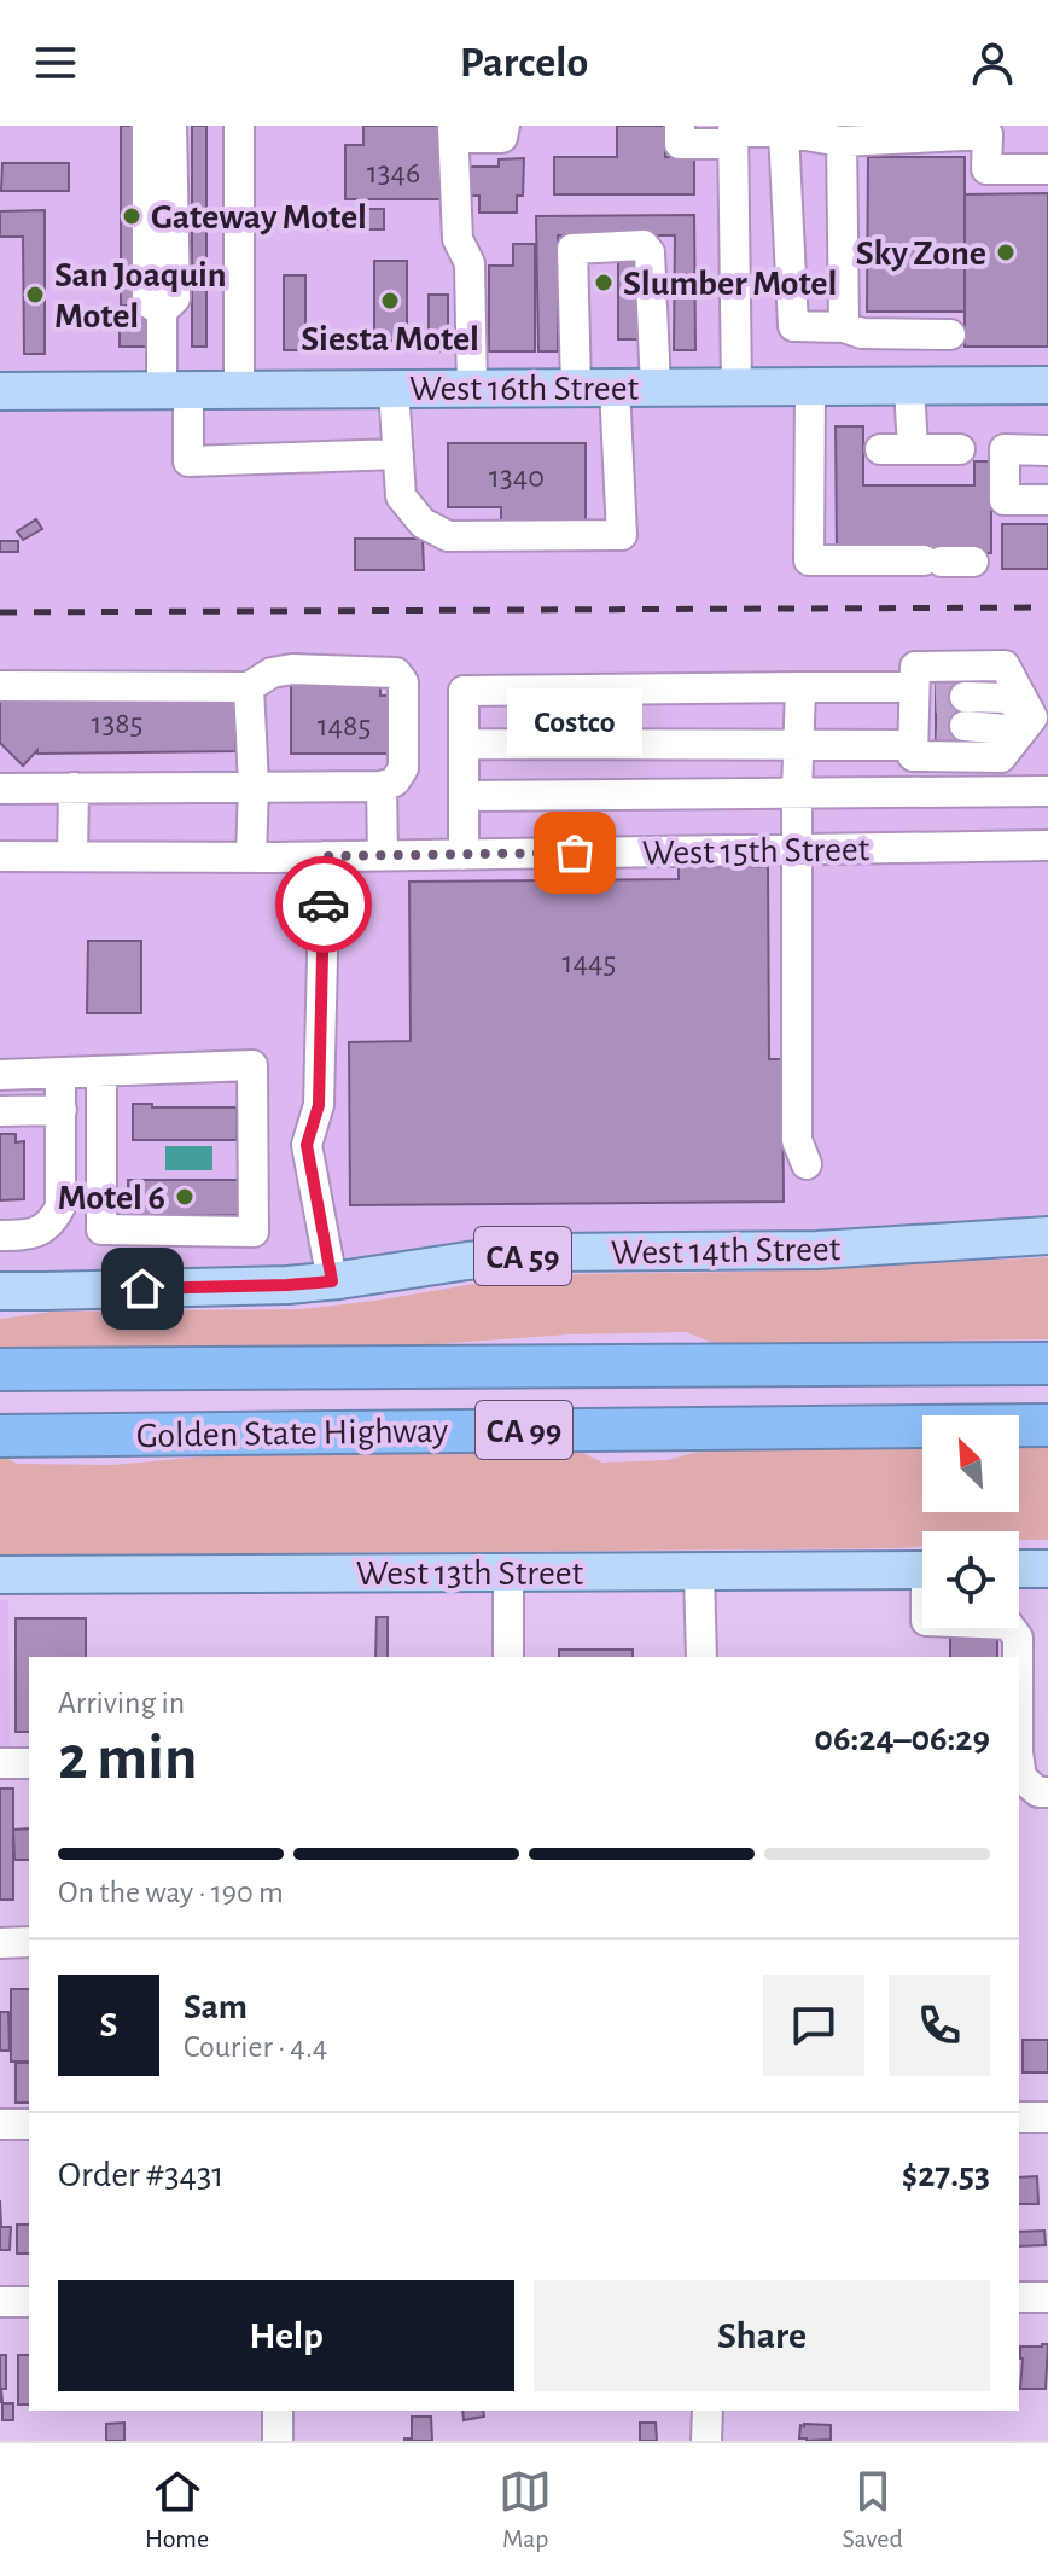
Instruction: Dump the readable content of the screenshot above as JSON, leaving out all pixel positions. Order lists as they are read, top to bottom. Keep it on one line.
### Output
{"streets":{"highway":["CA 99","Golden State Highway"],"main road":["West 16th Street","West 14th Street","CA 59","West 13th Street"],"street":["West 15th Street"]},"places":["Gateway Motel","Sky Zone","Slumber Motel","San Joaquin Motel","Siesta Motel","Costco","Motel 6"],"house_numbers":["1346","1340","1385","1485","1445"],"north":"top left","page":{"header":"Parcelo","bubble":"Costco","heading":["2 min","Arriving in","06:24–06:29"],"panel":["Sam","Courier · 4.4","Order #3431","$27.53"],"bar":"On the way · 190 m","round":"S","buttons":["Help","Share"],"tabs":["Home","Map","Saved"]}}
